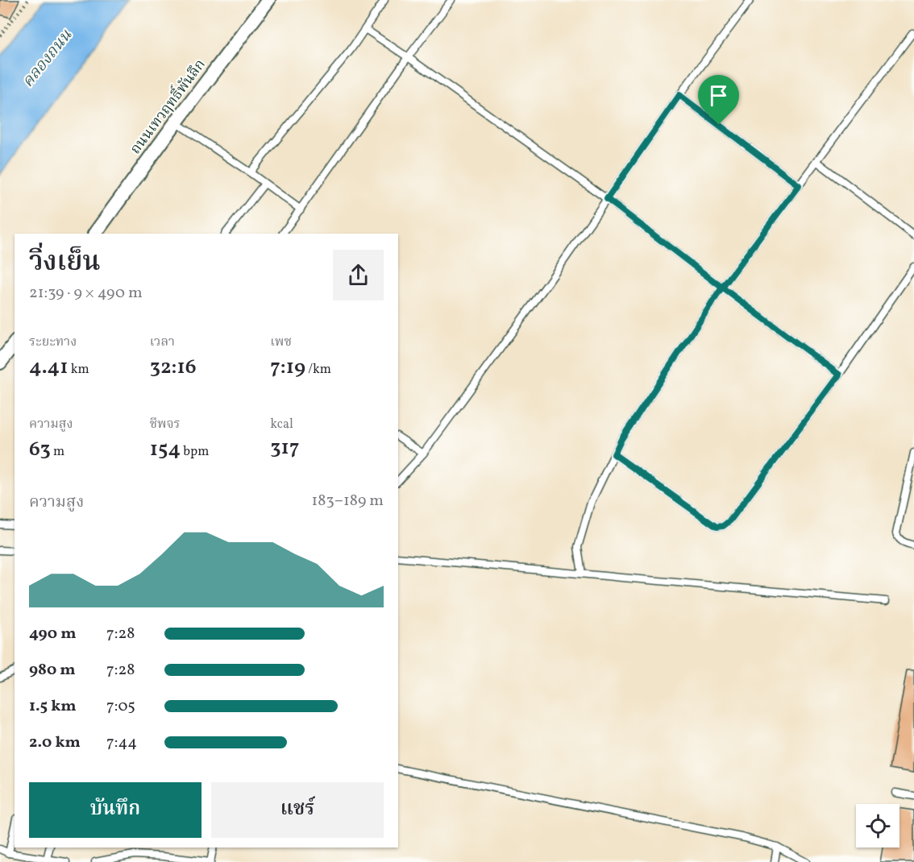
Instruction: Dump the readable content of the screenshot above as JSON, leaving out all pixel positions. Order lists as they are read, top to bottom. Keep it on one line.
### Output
{"streets":{"street":["ถนนเทวฤทธิ์พันลึก"]},"water":["คลองถนน"],"page":{"heading":["วิ่งเย็น","21:39 · 9 × 490 m"],"stats":[["ระยะทาง","4.41 km"],["เวลา","32:16"],["เพซ","7:19 /km"],["ความสูง","63 m"],["ชีพจร","154 bpm"],["kcal","317"]],"chart":["ความสูง","183–189 m"],"list":[{"name":"490 m","note":"7:28"},{"name":"980 m","note":"7:28"},{"name":"1.5 km","note":"7:05"},{"name":"2.0 km","note":"7:44"}],"buttons":["บันทึก","แชร์"]}}
